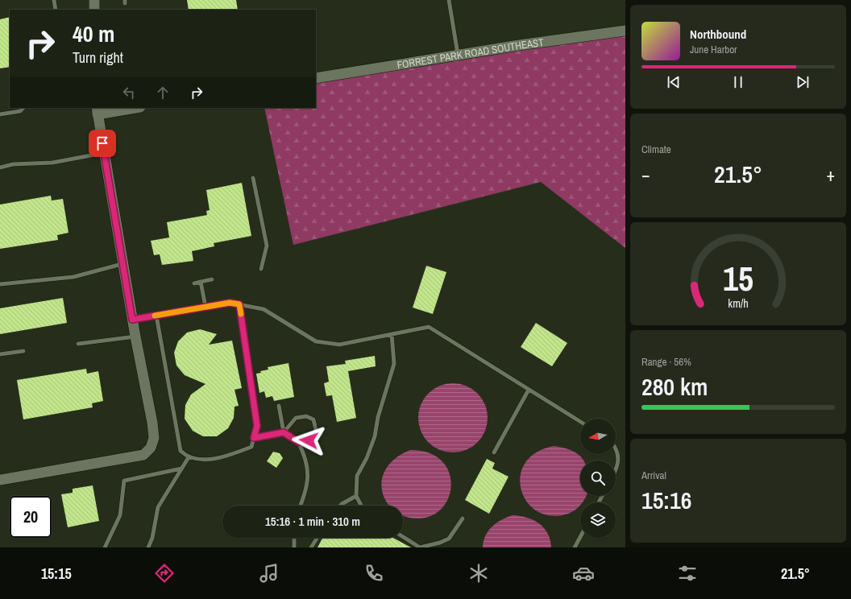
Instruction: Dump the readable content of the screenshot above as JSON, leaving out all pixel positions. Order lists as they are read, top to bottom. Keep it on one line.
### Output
{"streets":{"street":["FORREST PARK ROAD SOUTHEAST"]},"north":"left","page":{"turn":["40 m","Turn right"],"song":["Northbound","June Harbor"],"tile":["Climate",["Range · 56%","280 km"],["Arrival","15:16"]],"heat":["−","21.5°","+"],"limit":"20","trip":"15:16 · 1 min · 310 m","tabs":["15:15","21.5°"],"gauge":["15","km/h"]}}
